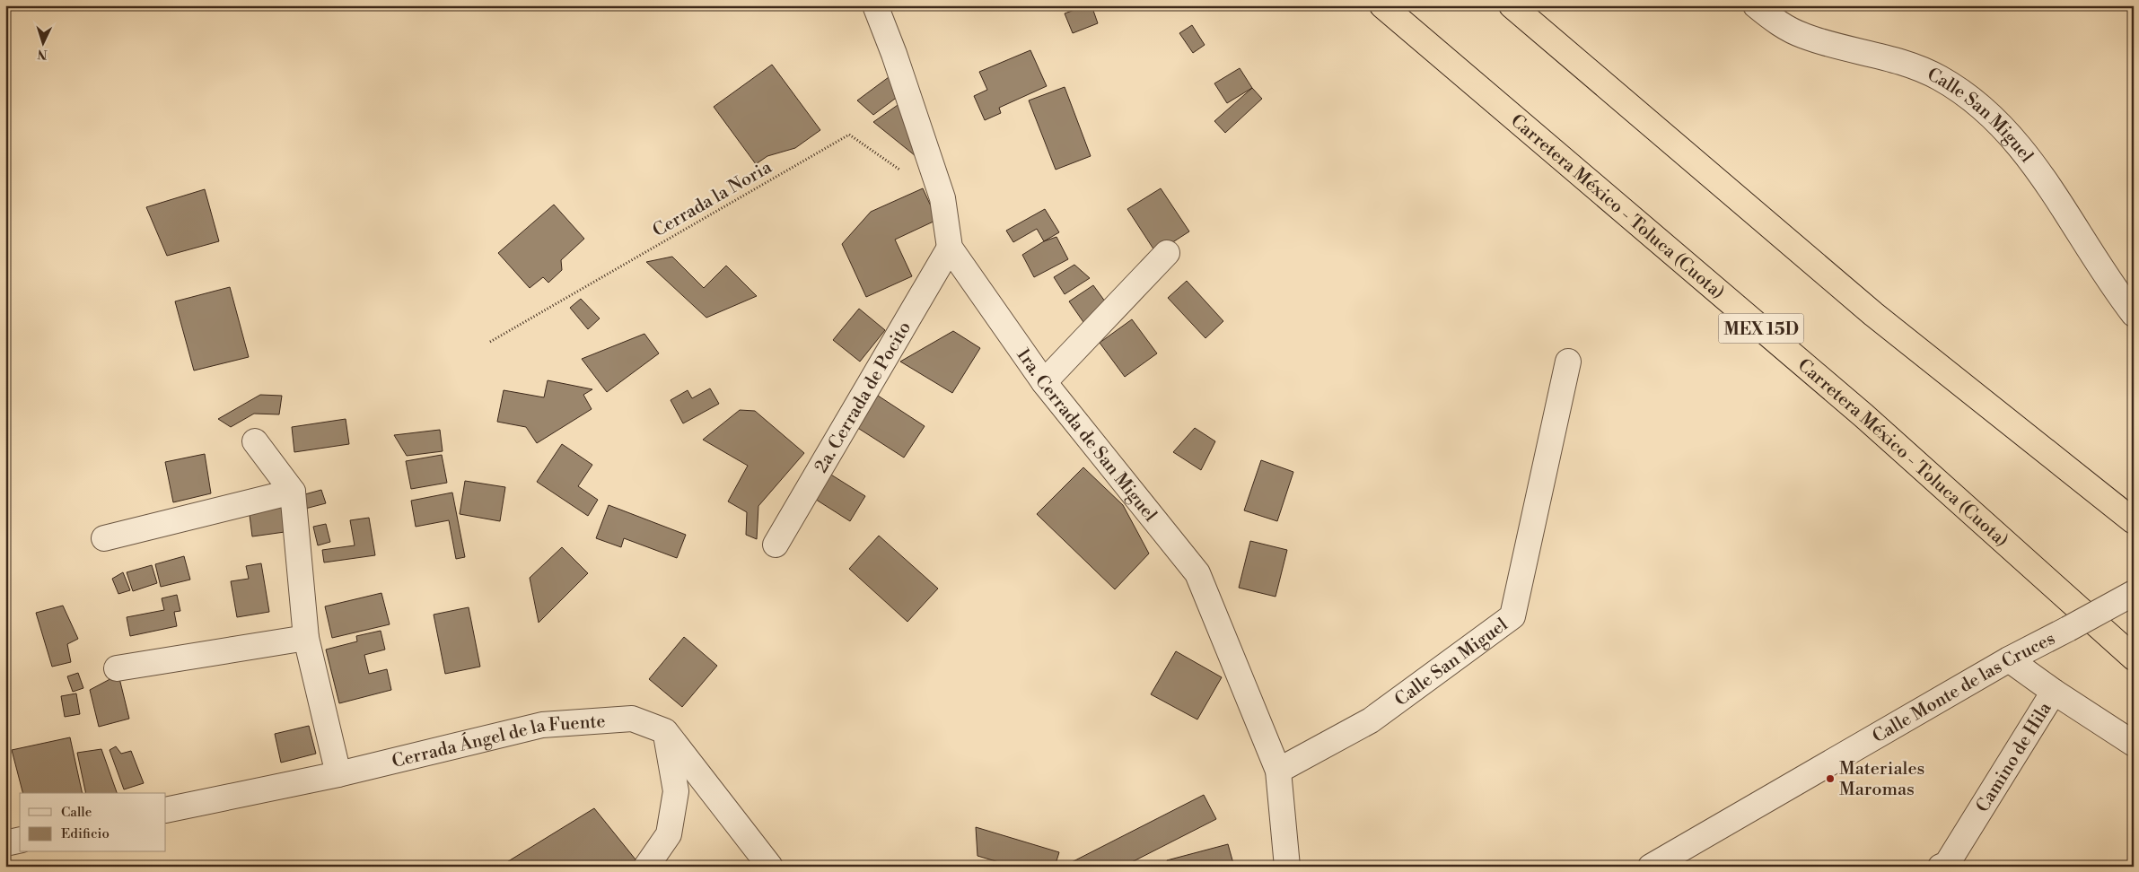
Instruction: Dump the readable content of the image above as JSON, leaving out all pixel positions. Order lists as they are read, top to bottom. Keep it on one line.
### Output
{"streets":{"highway":["Carretera México - Toluca (Cuota)","MEX 15D"],"street":["Calle San Miguel","2a. Cerrada de Pocito","1ra. Cerrada de San Miguel","Calle Monte de las Cruces","Cerrada Ángel de la Fuente","Camino de Hila"],"path":["Cerrada la Noria"]},"crossings":[["Calle San Miguel","1ra. Cerrada de San Miguel"],["Cerrada la Noria","1ra. Cerrada de San Miguel"],["2a. Cerrada de Pocito","1ra. Cerrada de San Miguel"],["Calle Monte de las Cruces","Camino de Hila"]],"places":["Materiales Maromas"],"legend":["Calle","Edificio"],"north":"bottom"}
